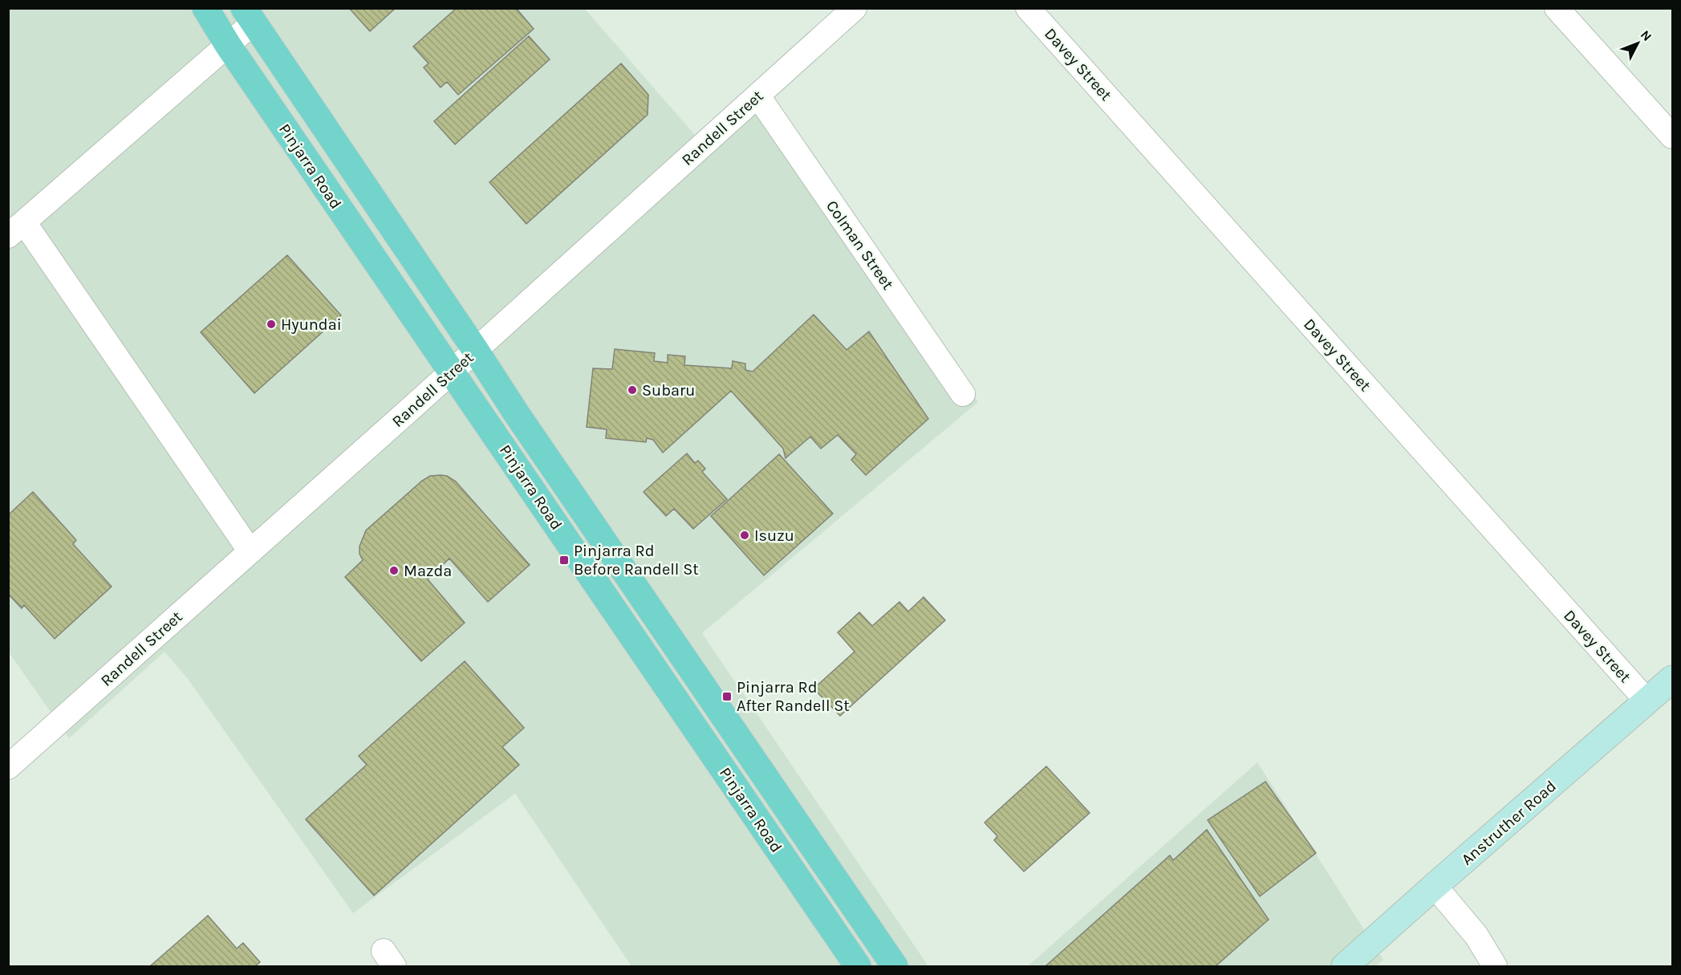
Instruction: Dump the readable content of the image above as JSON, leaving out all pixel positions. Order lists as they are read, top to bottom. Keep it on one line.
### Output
{"streets":{"main road":["Pinjarra Road","Anstruther Road"],"street":["Davey Street","Randell Street","Colman Street"]},"crossings":[["Davey Street","Anstruther Road"],["Randell Street","Pinjarra Road"],["Randell Street","Colman Street"]],"places":{"other":["Hyundai","Subaru","Isuzu","Mazda"],"transit":["Pinjarra Rd Before Randell St","Pinjarra Rd After Randell St"]},"north":"top right"}
